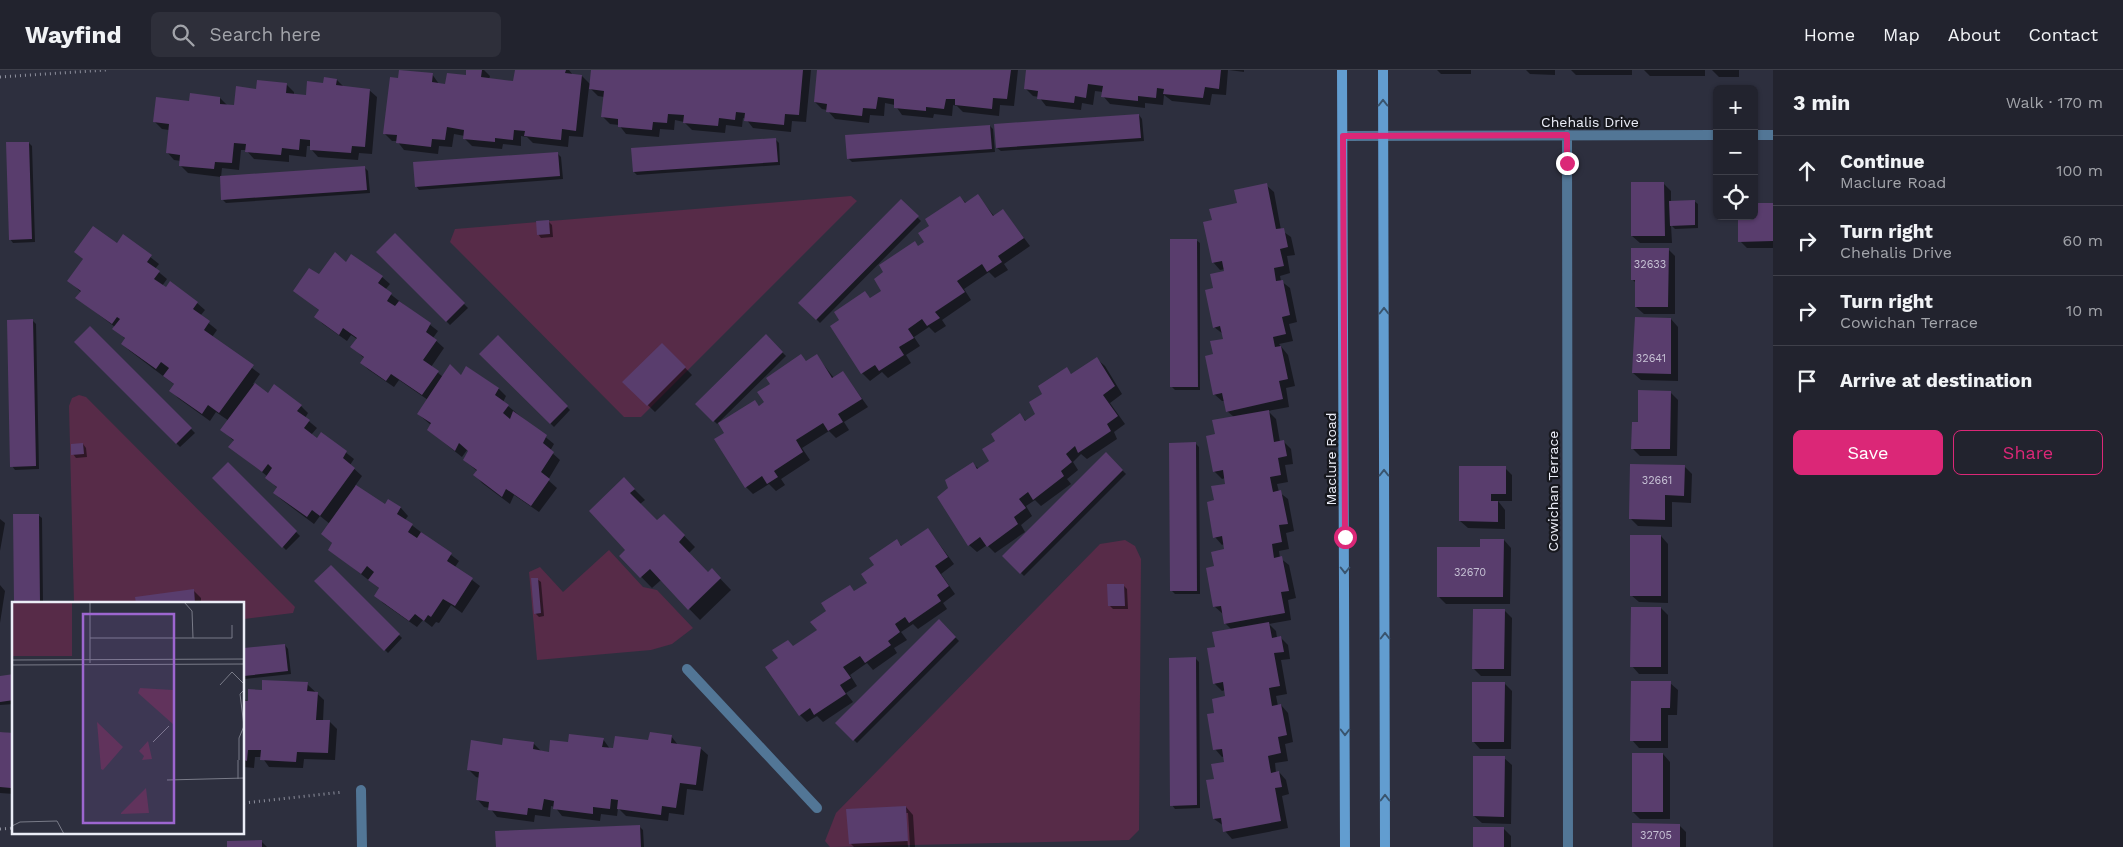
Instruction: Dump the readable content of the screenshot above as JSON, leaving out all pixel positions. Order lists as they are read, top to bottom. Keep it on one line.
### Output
{"streets":{"main road":["Maclure Road"],"street":["Chehalis Drive","Cowichan Terrace"]},"crossings":[["Chehalis Drive","Maclure Road"],["Chehalis Drive","Cowichan Terrace"]],"house_numbers":["32633","32641","32661","32670","32705"],"page":{"header":"Wayfind","search":"Search here","nav":["Home","Map","About","Contact"],"heading":["3 min","Walk · 170 m"],"map_buttons":["+","−"],"list":[["Continue","Maclure Road","100 m"],["Turn right","Chehalis Drive","60 m"],["Turn right","Cowichan Terrace","10 m"],"Arrive at destination"],"buttons":["Save","Share"]}}
